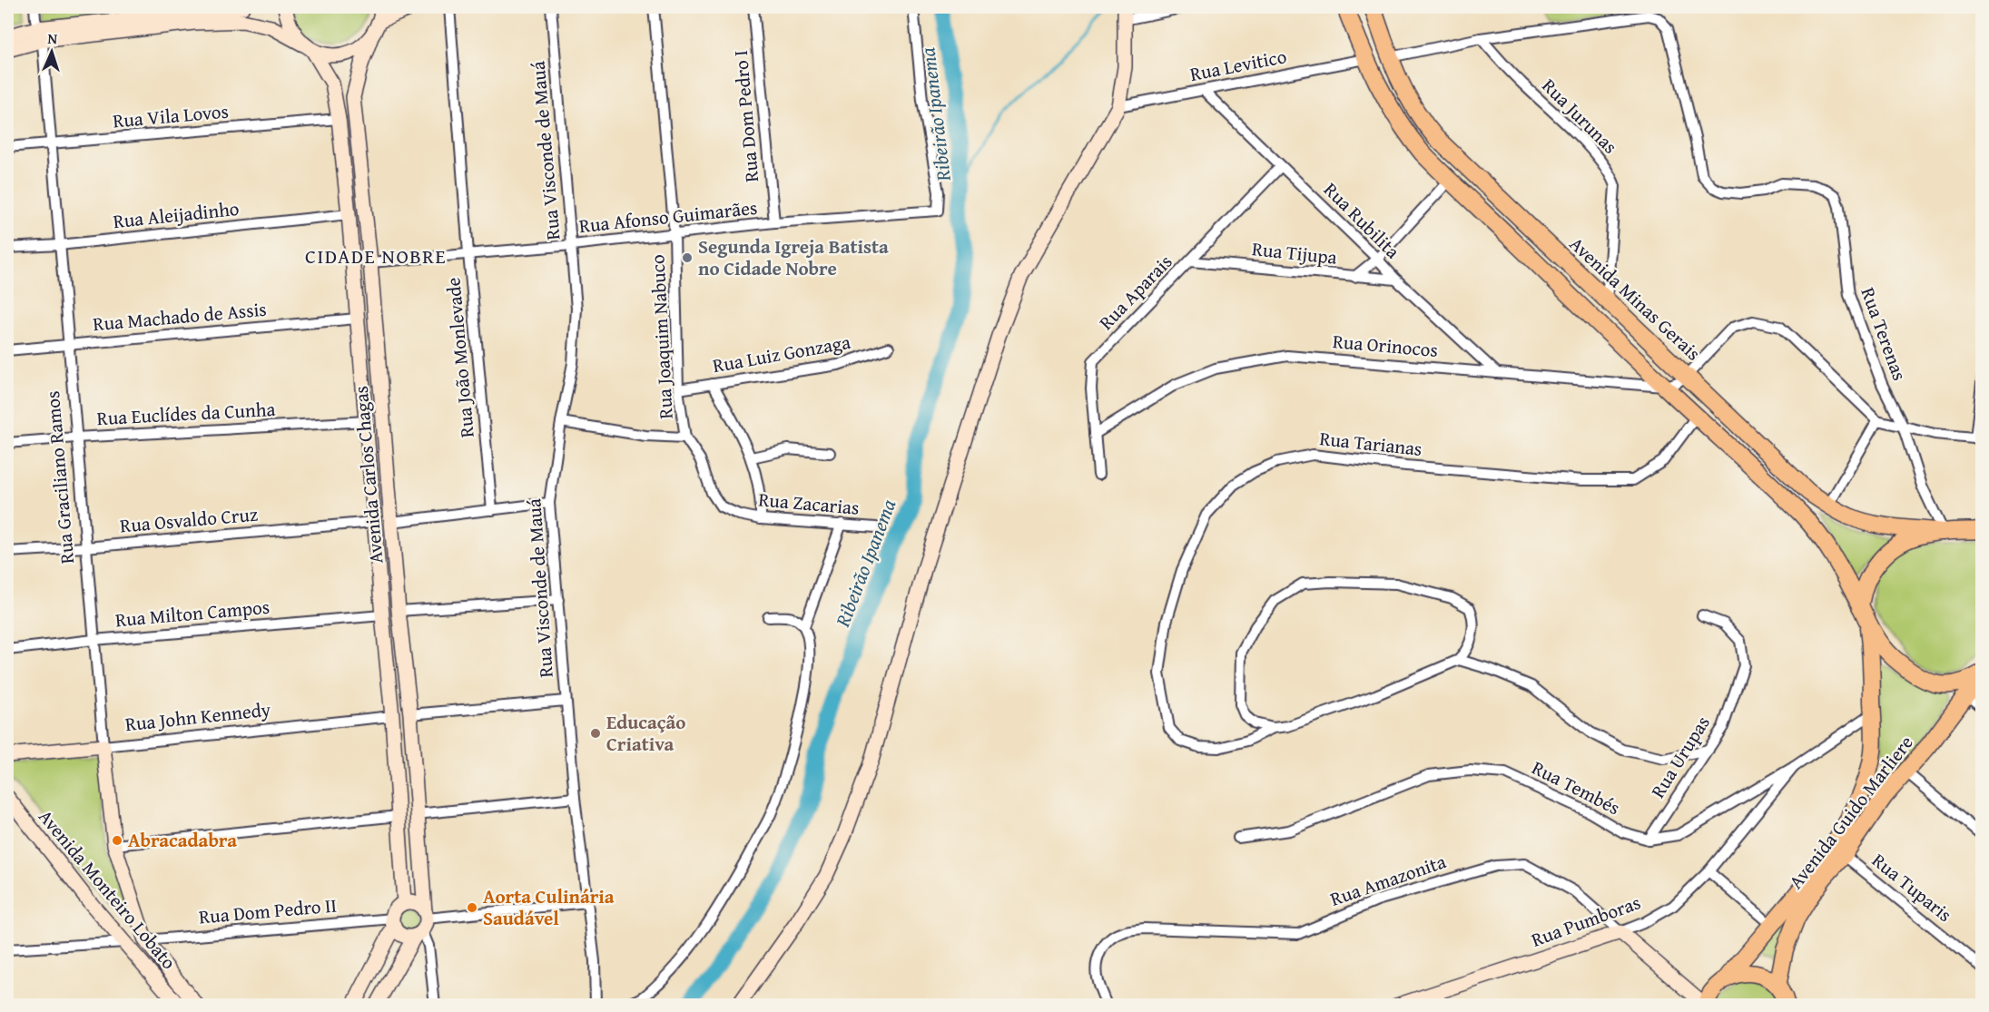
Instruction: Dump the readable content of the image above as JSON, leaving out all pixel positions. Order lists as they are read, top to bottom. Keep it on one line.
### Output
{"streets":{"main road":["Avenida Minas Gerais","Avenida Carlos Chagas","Rua Graciliano Ramos","Rua John Kennedy","Avenida Guido Marliere","Rua Amazonita","Avenida Monteiro Lobato","Rua Pumboras"],"street":["Rua Levitico","Rua Vila Lovos","Rua Dom Pedro I","Rua Jurunas","Rua Visconde de Mauá","Rua Aleijadinho","Rua Afonso Guimarães","Rua Rubilita","Rua Tijupa","Rua Aparais","Rua Machado de Assis","Rua Terenas","Rua Joaquim Nabuco","Rua Orinocos","Rua Luiz Gonzaga","Rua João Monlevade","Rua Euclídes da Cunha","Rua Tarianas","Rua Zacarias","Rua Osvaldo Cruz","Rua Milton Campos","Rua Urupas","Rua Tembés","Rua Tuparis","Rua Dom Pedro II"]},"crossings":[["Rua Levitico","Rua Rubilita"],["Rua Vila Lovos","Avenida Carlos Chagas"],["Rua Vila Lovos","Rua Graciliano Ramos"],["Rua Dom Pedro I","Rua Afonso Guimarães"],["Rua Jurunas","Avenida Minas Gerais"],["Rua Jurunas","Rua Terenas"],["Rua Visconde de Mauá","Rua Afonso Guimarães"],["Rua Aleijadinho","Avenida Carlos Chagas"],["Rua Aleijadinho","Rua Graciliano Ramos"],["Rua Afonso Guimarães","Rua Joaquim Nabuco"],["Rua Afonso Guimarães","Rua João Monlevade"],["Rua Afonso Guimarães","Avenida Carlos Chagas"],["Rua Rubilita","Rua Tijupa"],["Rua Rubilita","Rua Aparais"],["Rua Rubilita","Rua Orinocos"],["Rua Tijupa","Rua Aparais"],["Rua Aparais","Rua Orinocos"],["Avenida Minas Gerais","Rua Terenas"],["Rua Machado de Assis","Avenida Carlos Chagas"],["Rua Machado de Assis","Rua Graciliano Ramos"],["Rua Joaquim Nabuco","Rua Luiz Gonzaga"],["Rua Joaquim Nabuco","Rua Zacarias"],["Rua Euclídes da Cunha","Avenida Carlos Chagas"],["Rua Euclídes da Cunha","Rua Graciliano Ramos"],["Avenida Carlos Chagas","Rua Osvaldo Cruz"],["Avenida Carlos Chagas","Rua Milton Campos"],["Avenida Carlos Chagas","Rua John Kennedy"],["Avenida Carlos Chagas","Rua Dom Pedro II"],["Rua Graciliano Ramos","Rua Osvaldo Cruz"],["Rua Graciliano Ramos","Rua Milton Campos"],["Rua Graciliano Ramos","Rua John Kennedy"],["Rua Graciliano Ramos","Avenida Monteiro Lobato"],["Rua Graciliano Ramos","Rua Dom Pedro II"],["Rua Urupas","Rua Tembés"],["Rua Tembés","Avenida Guido Marliere"],["Rua Tembés","Rua Pumboras"],["Avenida Guido Marliere","Rua Amazonita"],["Avenida Guido Marliere","Rua Tuparis"],["Rua Amazonita","Rua Pumboras"],["Avenida Monteiro Lobato","Rua Dom Pedro II"]],"districts":["CIDADE NOBRE"],"water":["Ribeirão Ipanema"],"places":["Segunda Igreja Batista no Cidade Nobre","Educação Criativa","Abracadabra","Aorta Culinária Saudável"],"north":"top"}
